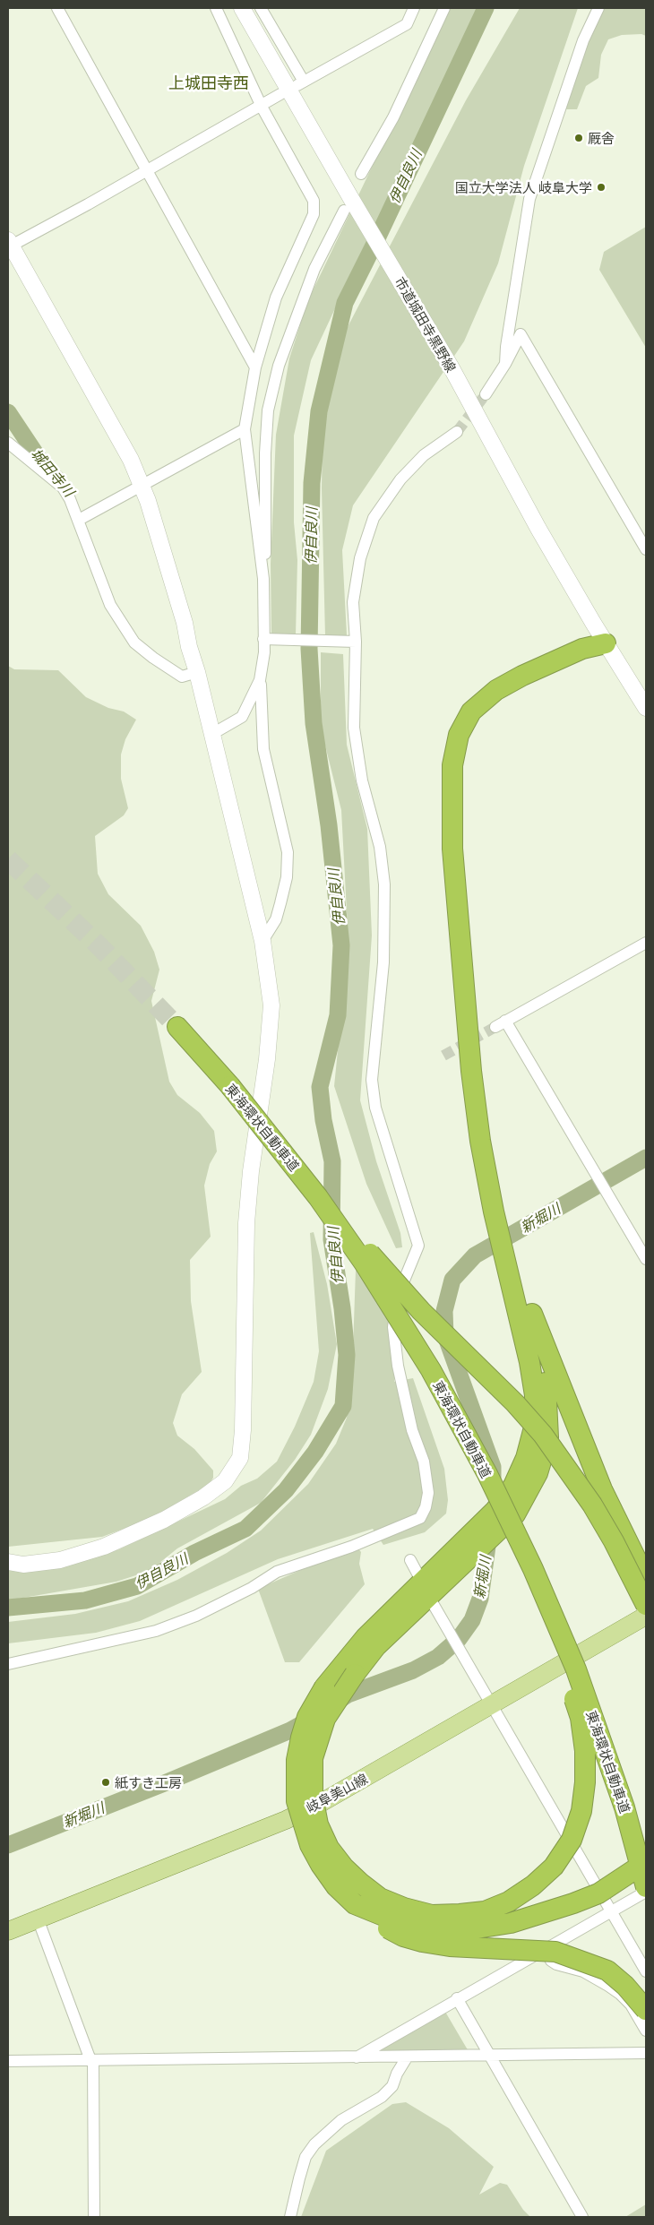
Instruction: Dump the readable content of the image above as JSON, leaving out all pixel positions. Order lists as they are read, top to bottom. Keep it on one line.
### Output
{"streets":{"highway":["東海環状自動車道"],"main road":["岐阜美山線"],"street":["市道城田寺黒野線"]},"districts":["上城田寺西"],"water":["伊自良川","城田寺川","新堀川"],"places":["厩舎","国立大学法人 岐阜大学","紙すき工房"]}
